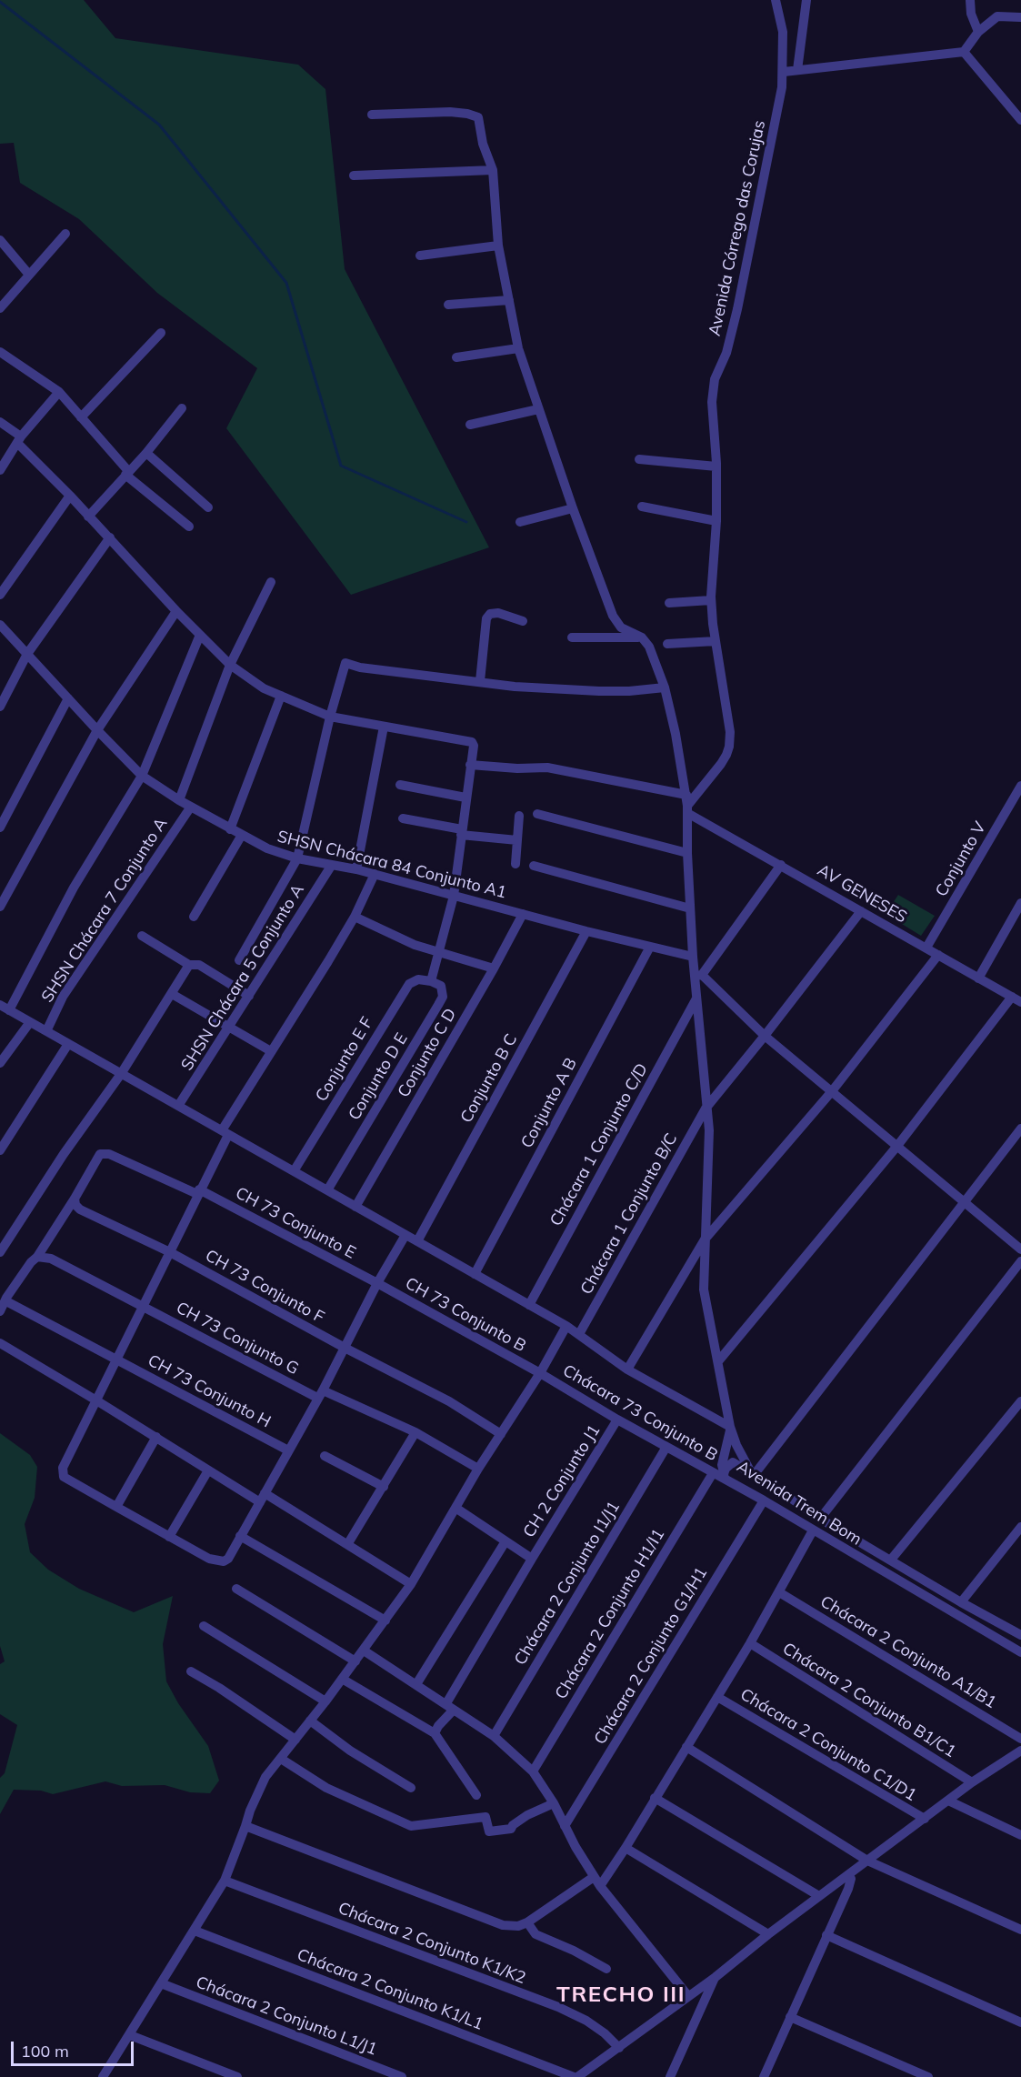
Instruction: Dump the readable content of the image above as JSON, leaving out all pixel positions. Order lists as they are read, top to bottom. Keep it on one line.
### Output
{"streets":{"street":["Avenida Córrego das Corujas","Conjunto V","SHSN Chácara 84 Conjunto A1","AV GENESES","SHSN Chácara 7 Conjunto A","SHSN Chácara 5 Conjunto A","Conjunto C D","Conjunto E F","Conjunto D E","Conjunto B C","Conjunto A B","Chácara 1 Conjunto C/D","Chácara 1 Conjunto B/C","CH 73 Conjunto E","CH 73 Conjunto F","CH 73 Conjunto B","CH 73 Conjunto G","CH 73 Conjunto H","Chácara 73 Conjunto B","CH 2 Conjunto J1","Avenida Trem Bom","Chácara 2 Conjunto I1/J1","Chácara 2 Conjunto H1/I1","Chácara 2 Conjunto A1/B1","Chácara 2 Conjunto G1/H1","Chácara 2 Conjunto B1/C1","Chácara 2 Conjunto C1/D1","Chácara 2 Conjunto K1/K2","Chácara 2 Conjunto K1/L1","Chácara 2 Conjunto L1/J1"]},"crossings":[["Avenida Córrego das Corujas","AV GENESES"],["Conjunto V","AV GENESES"],["SHSN Chácara 84 Conjunto A1","SHSN Chácara 7 Conjunto A"],["SHSN Chácara 84 Conjunto A1","SHSN Chácara 5 Conjunto A"],["SHSN Chácara 84 Conjunto A1","Conjunto C D"],["SHSN Chácara 84 Conjunto A1","Conjunto B C"],["SHSN Chácara 84 Conjunto A1","Conjunto A B"],["AV GENESES","Chácara 1 Conjunto B/C"],["Conjunto E F","Conjunto D E"],["CH 73 Conjunto E","CH 73 Conjunto F"],["CH 73 Conjunto E","CH 73 Conjunto B"],["CH 73 Conjunto B","Chácara 73 Conjunto B"],["Chácara 73 Conjunto B","CH 2 Conjunto J1"],["Chácara 73 Conjunto B","Avenida Trem Bom"],["Chácara 73 Conjunto B","Chácara 2 Conjunto I1/J1"],["Chácara 73 Conjunto B","Chácara 2 Conjunto H1/I1"],["Avenida Trem Bom","Chácara 2 Conjunto G1/H1"]],"districts":["TRECHO III"],"scale_bar":"100 m"}
